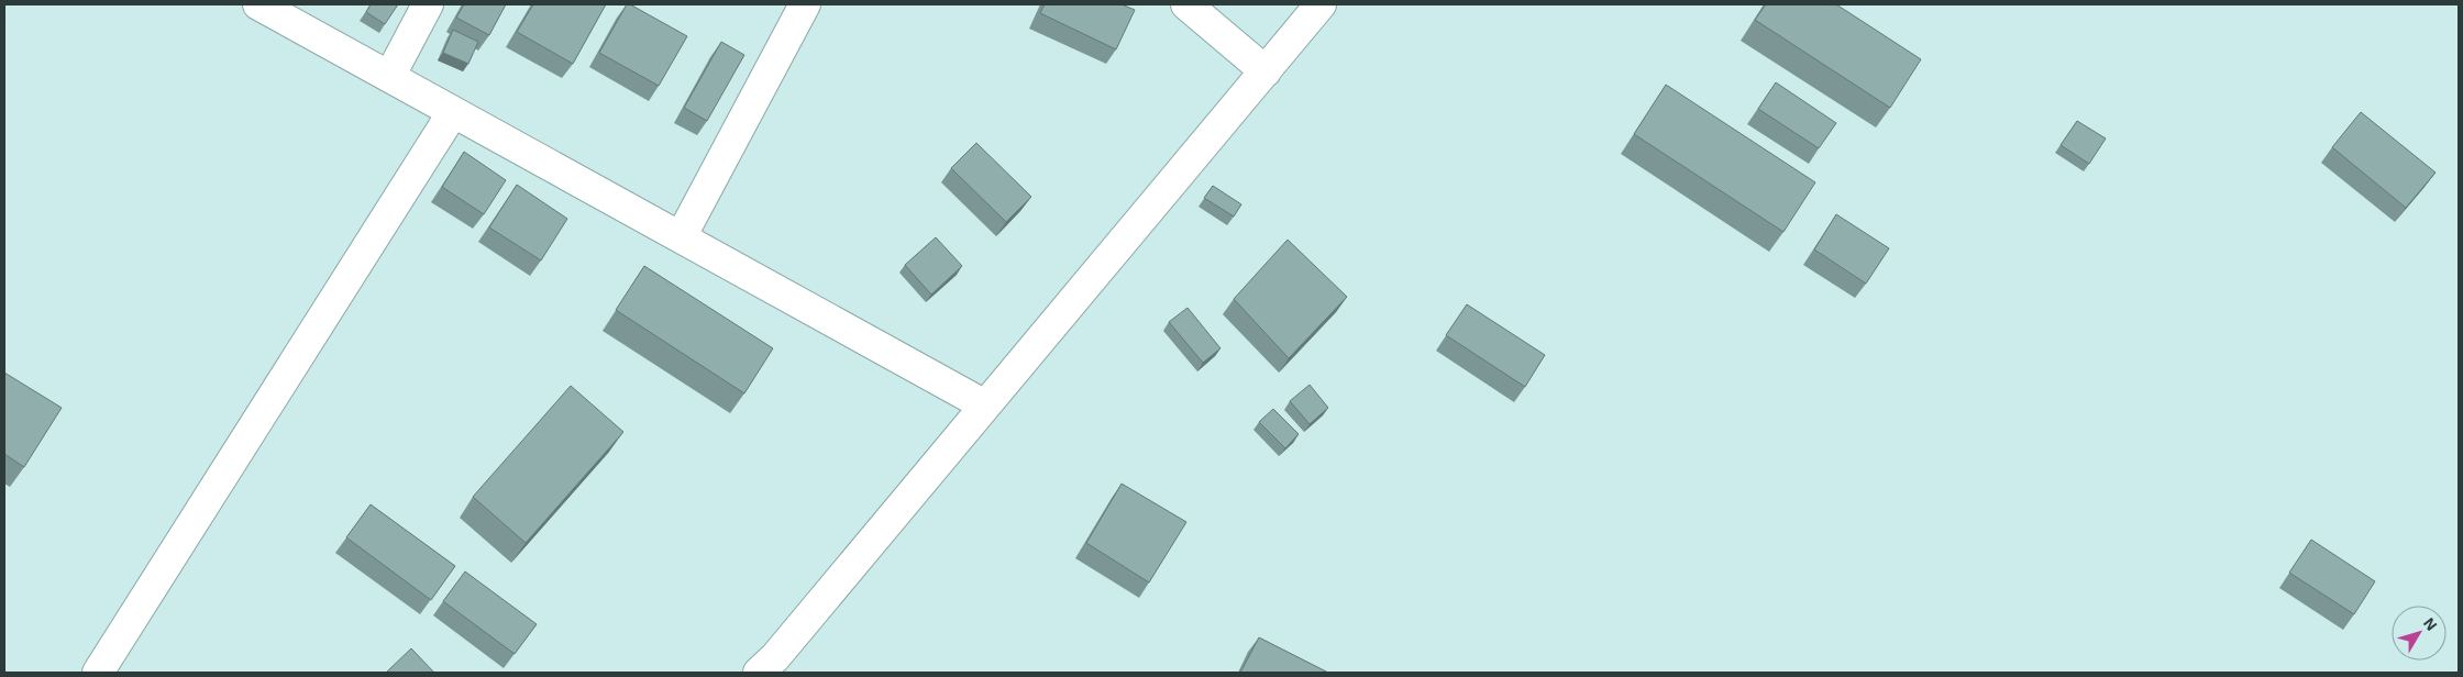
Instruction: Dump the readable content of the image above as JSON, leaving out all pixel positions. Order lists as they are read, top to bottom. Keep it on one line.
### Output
{"north":"top right"}
